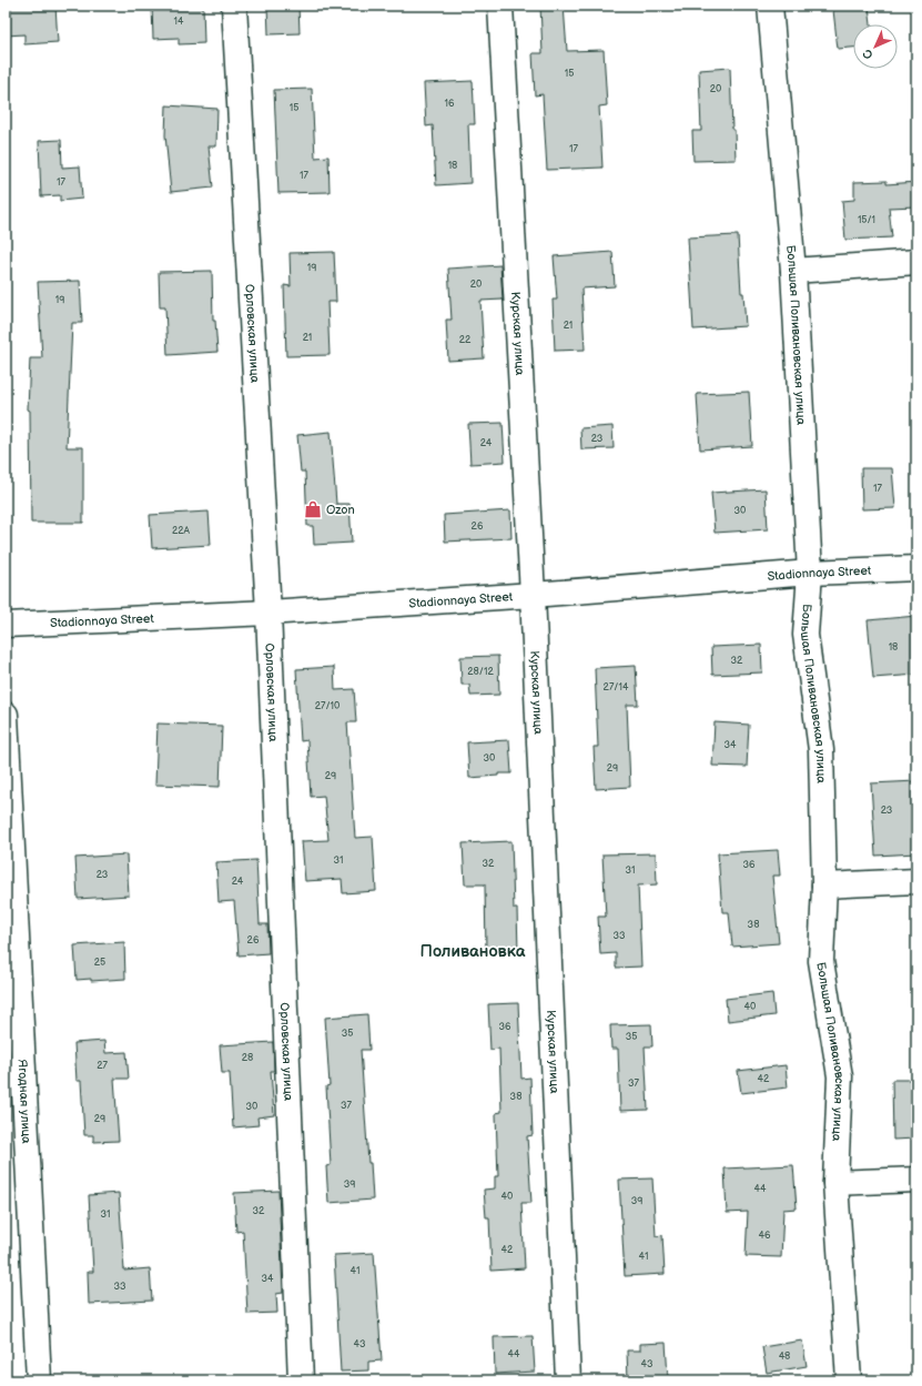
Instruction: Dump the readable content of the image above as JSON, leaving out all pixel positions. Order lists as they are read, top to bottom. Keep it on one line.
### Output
{"streets":{"street":["Орловская улица","Курская улица","Большая Поливановская улица","Stadionnaya Street","Ягодная улица"]},"crossings":[["Орловская улица","Stadionnaya Street"],["Курская улица","Stadionnaya Street"],["Большая Поливановская улица","Stadionnaya Street"]],"districts":["Поливановка"],"places":{"shop":["Ozon"]},"house_numbers":["14","15","20","16","15","17","18","17","17","15/1","19","20","19","21","21","22","23","24","17","30","26","22А","18","32","28/12","27/14","27/10","34","30","29","29","23","31","32","36","31","23","24","38","33","26","25","40","36","35","35","28","27","42","37","38","37","30","29","39","44","40","39","32","31","46","42","41","41","34","33","43","44","48","43"],"north":"bottom left"}
